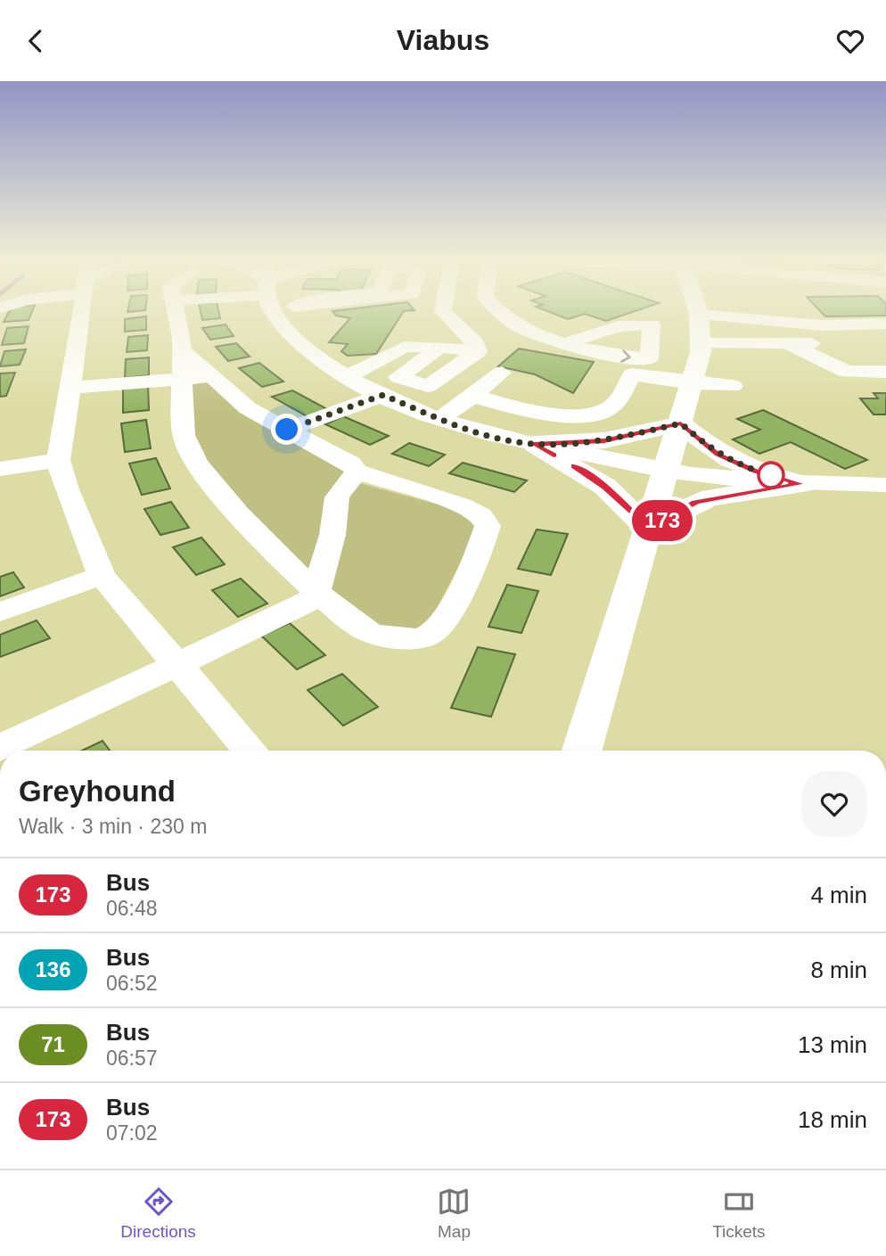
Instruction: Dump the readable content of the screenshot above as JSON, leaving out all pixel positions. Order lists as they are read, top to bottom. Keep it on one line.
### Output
{"lines":["bus line 173"],"page":{"header":"Viabus","on_map":"173","heading":["Greyhound","Walk · 3 min · 230 m"],"list":[{"mark":"173","name":"Bus","note":"06:48","value":"4 min"},{"mark":"136","name":"Bus","note":"06:52","value":"8 min"},{"mark":"71","name":"Bus","note":"06:57","value":"13 min"},{"mark":"173","name":"Bus","note":"07:02","value":"18 min"}],"tabs":["Directions","Map","Tickets"]}}
